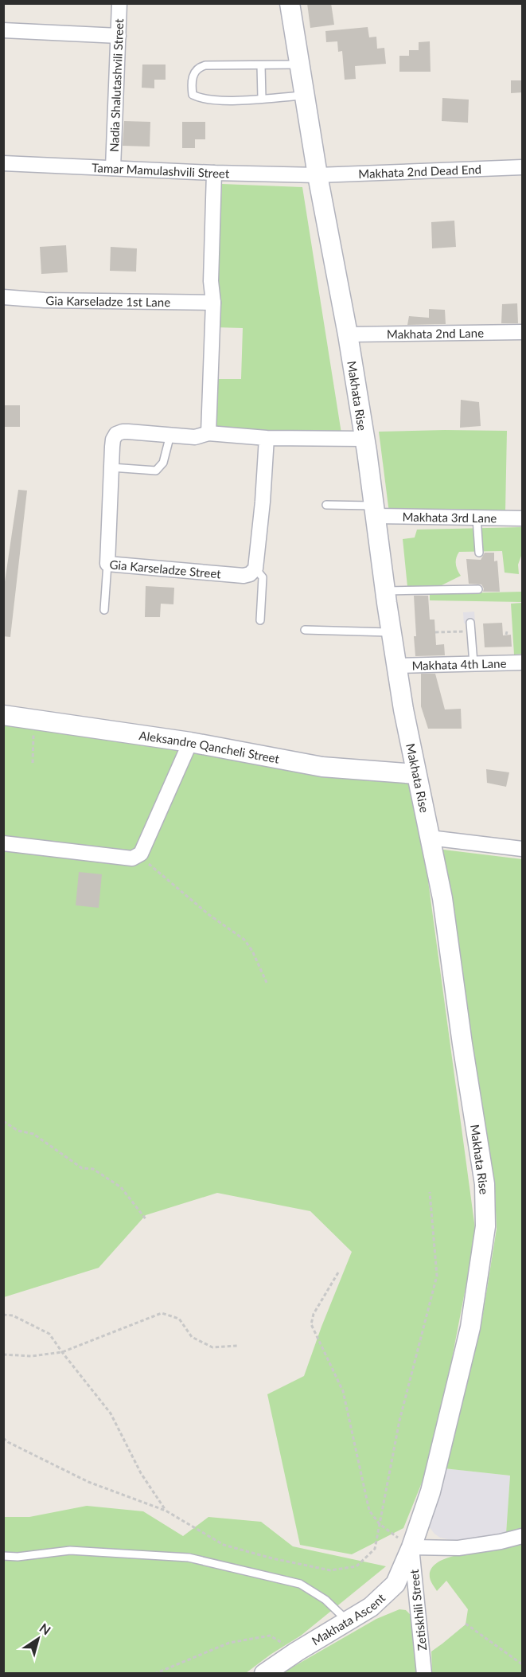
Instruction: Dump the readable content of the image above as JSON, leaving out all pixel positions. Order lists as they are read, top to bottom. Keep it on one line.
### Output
{"streets":{"main road":["Makhata Rise","Aleksandre Qancheli Street","Makhata Ascent"],"street":["Nadia Shalutashvili Street","Tamar Mamulashvili Street","Makhata 2nd Dead End","Gia Karseladze 1st Lane","Makhata 2nd Lane","Makhata 3rd Lane","Gia Karseladze Street","Makhata 4th Lane","Zetiskhili Street"]},"crossings":[["Nadia Shalutashvili Street","Tamar Mamulashvili Street"],["Tamar Mamulashvili Street","Makhata 2nd Dead End"],["Tamar Mamulashvili Street","Makhata Rise"],["Makhata 2nd Dead End","Makhata Rise"],["Makhata 2nd Lane","Makhata Rise"],["Makhata Rise","Makhata 3rd Lane"],["Makhata Rise","Gia Karseladze Street"],["Makhata Rise","Makhata 4th Lane"],["Makhata Rise","Aleksandre Qancheli Street"],["Makhata Rise","Zetiskhili Street"],["Makhata Rise","Makhata Ascent"],["Zetiskhili Street","Makhata Ascent"]],"north":"top right"}
